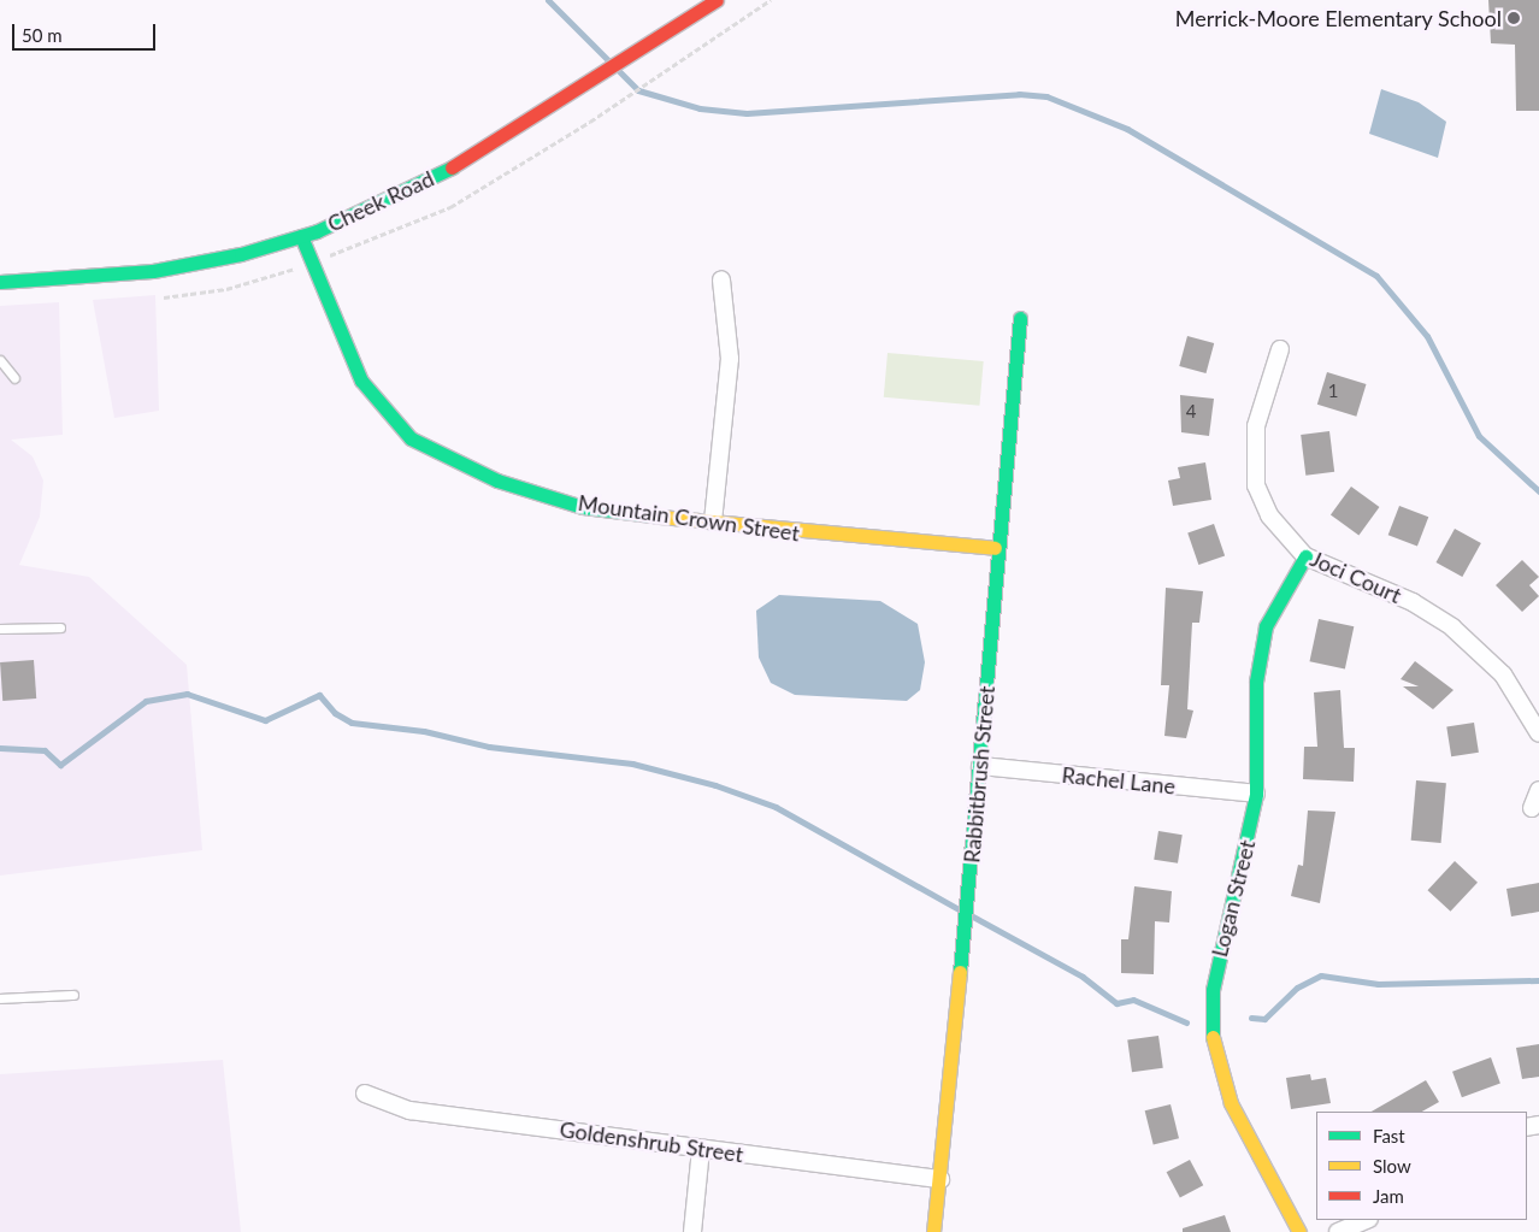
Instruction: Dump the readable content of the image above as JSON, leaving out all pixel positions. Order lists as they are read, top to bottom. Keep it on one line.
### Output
{"streets":{"street":["Cheek Road","Mountain Crown Street","Joci Court","Rabbitbrush Street","Rachel Lane","Logan Street","Goldenshrub Street"]},"crossings":[["Cheek Road","Mountain Crown Street"],["Mountain Crown Street","Rabbitbrush Street"],["Joci Court","Logan Street"],["Rabbitbrush Street","Rachel Lane"],["Rabbitbrush Street","Goldenshrub Street"],["Rachel Lane","Logan Street"]],"places":["Merrick-Moore Elementary School"],"house_numbers":["1","4"],"legend":["Fast","Slow","Jam"],"scale_bar":"50 m"}
